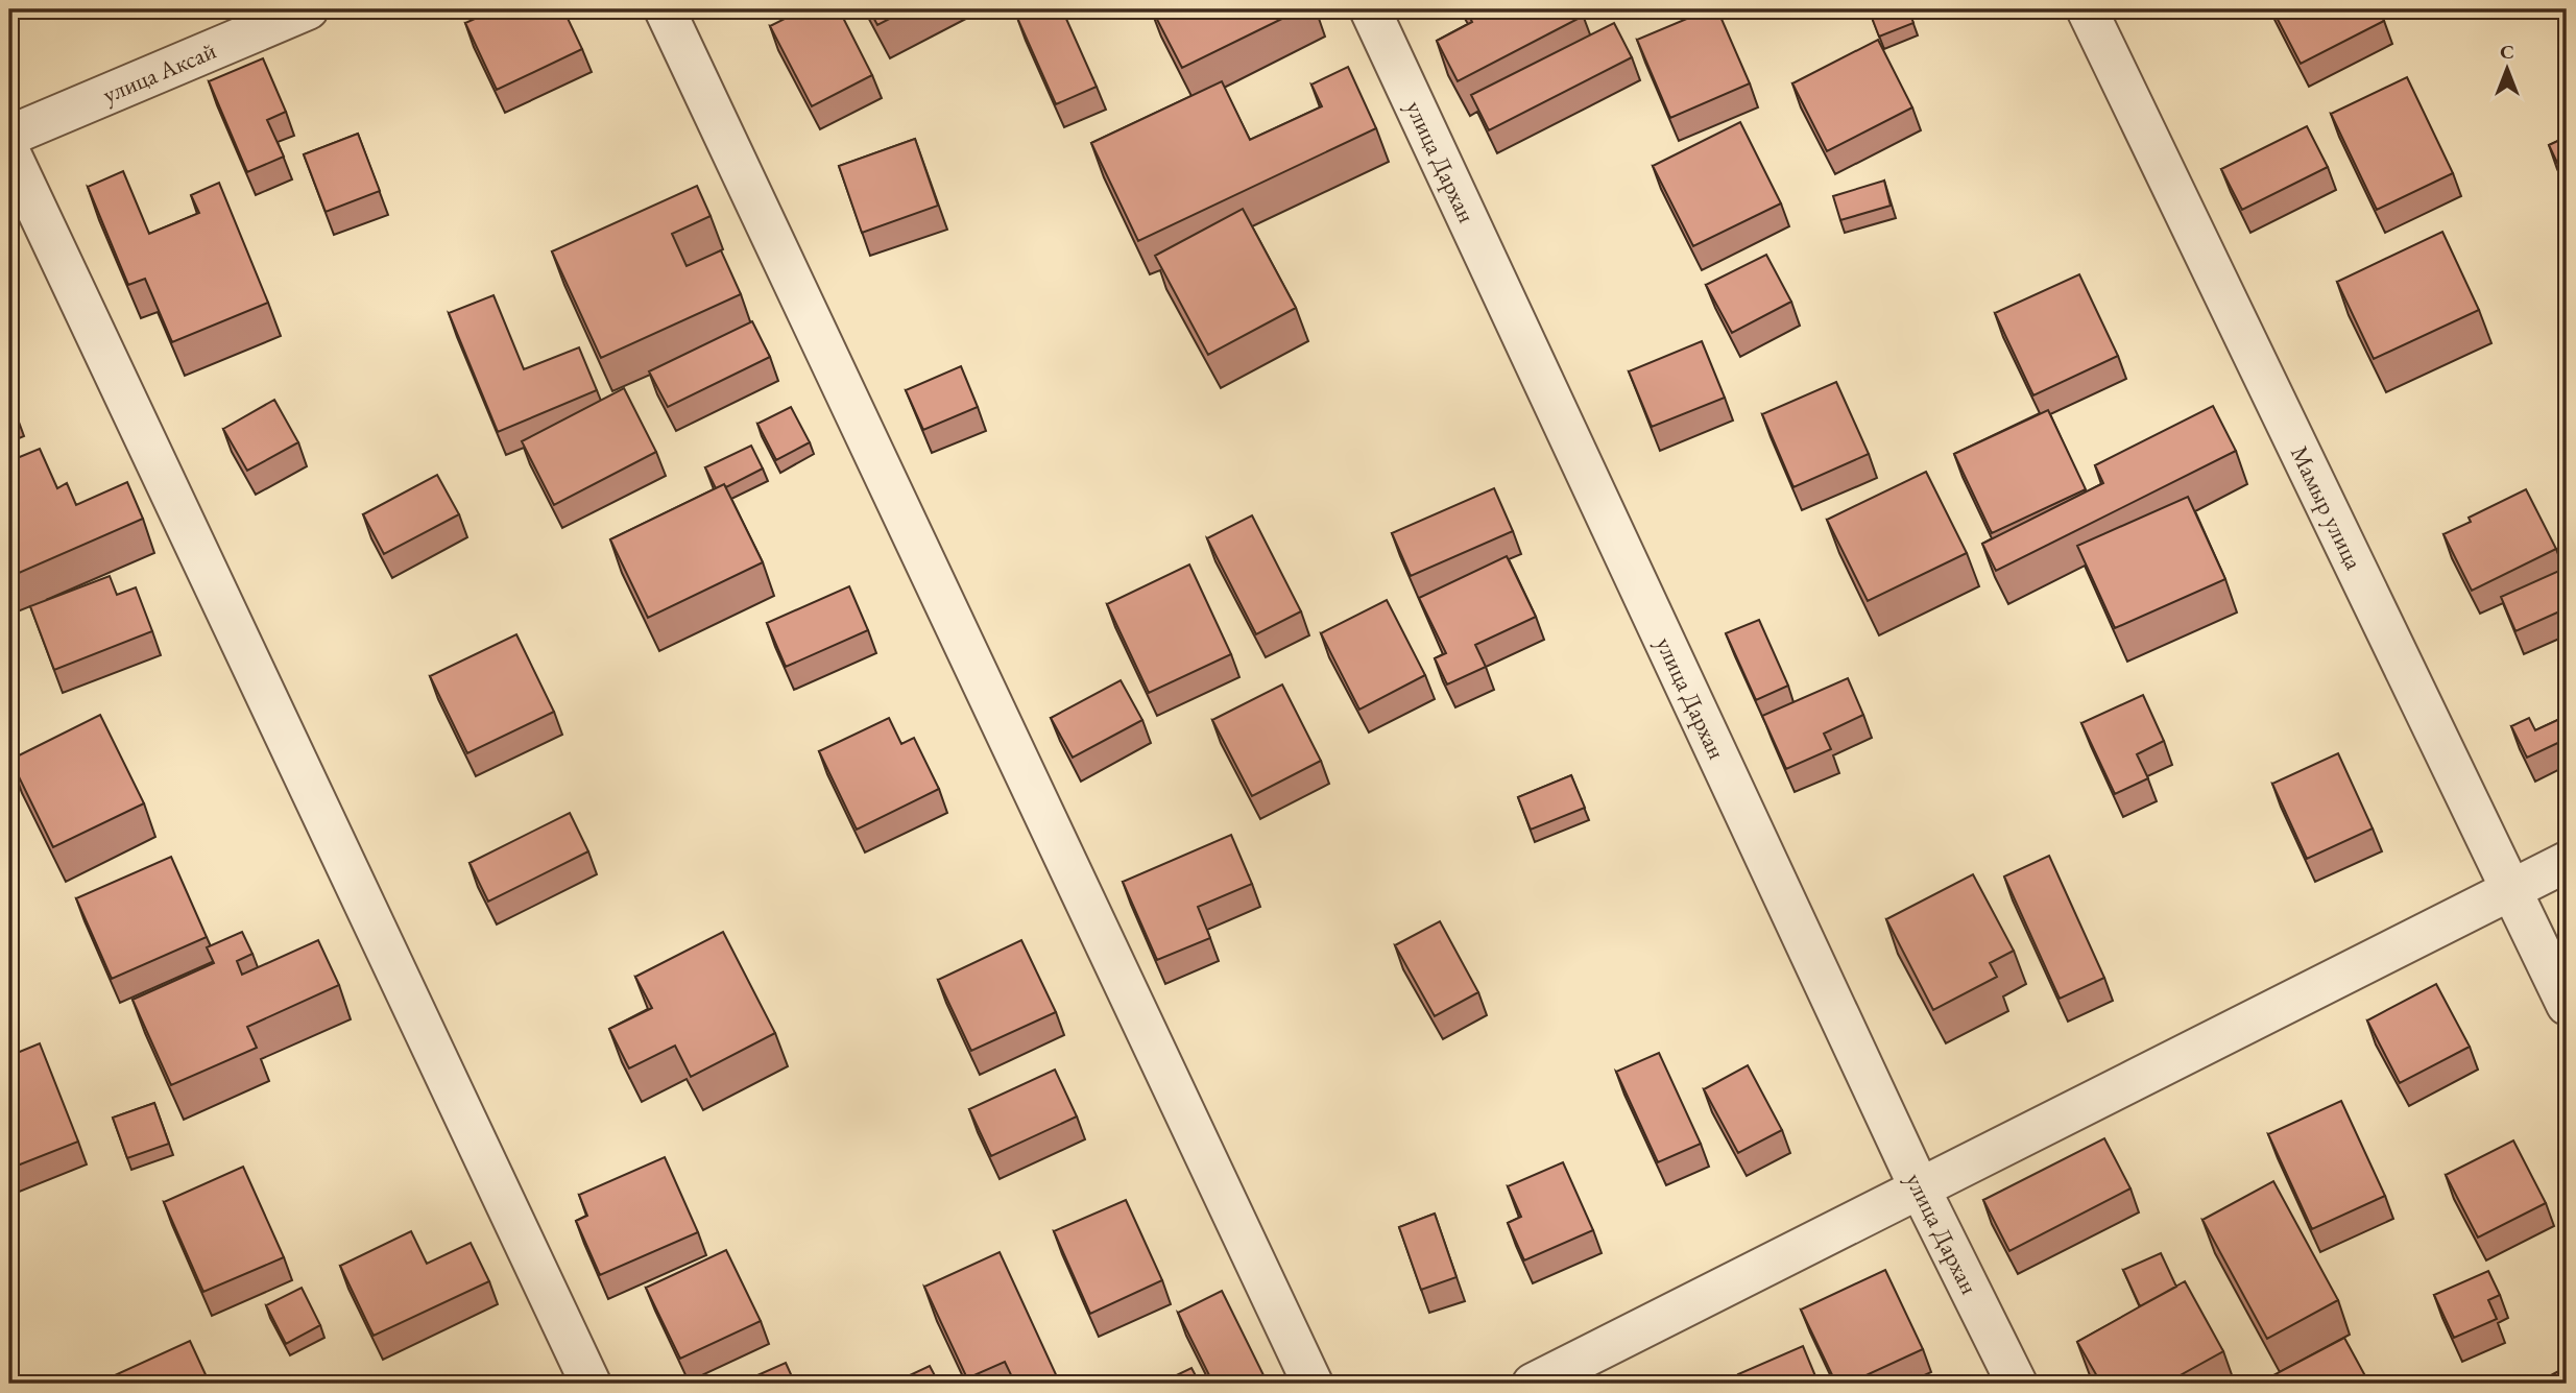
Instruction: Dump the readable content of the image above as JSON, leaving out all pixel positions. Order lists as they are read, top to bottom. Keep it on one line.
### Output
{"streets":{"street":["улица Аксай","улица Дархан","Мамыр улица"]},"north":"top"}
